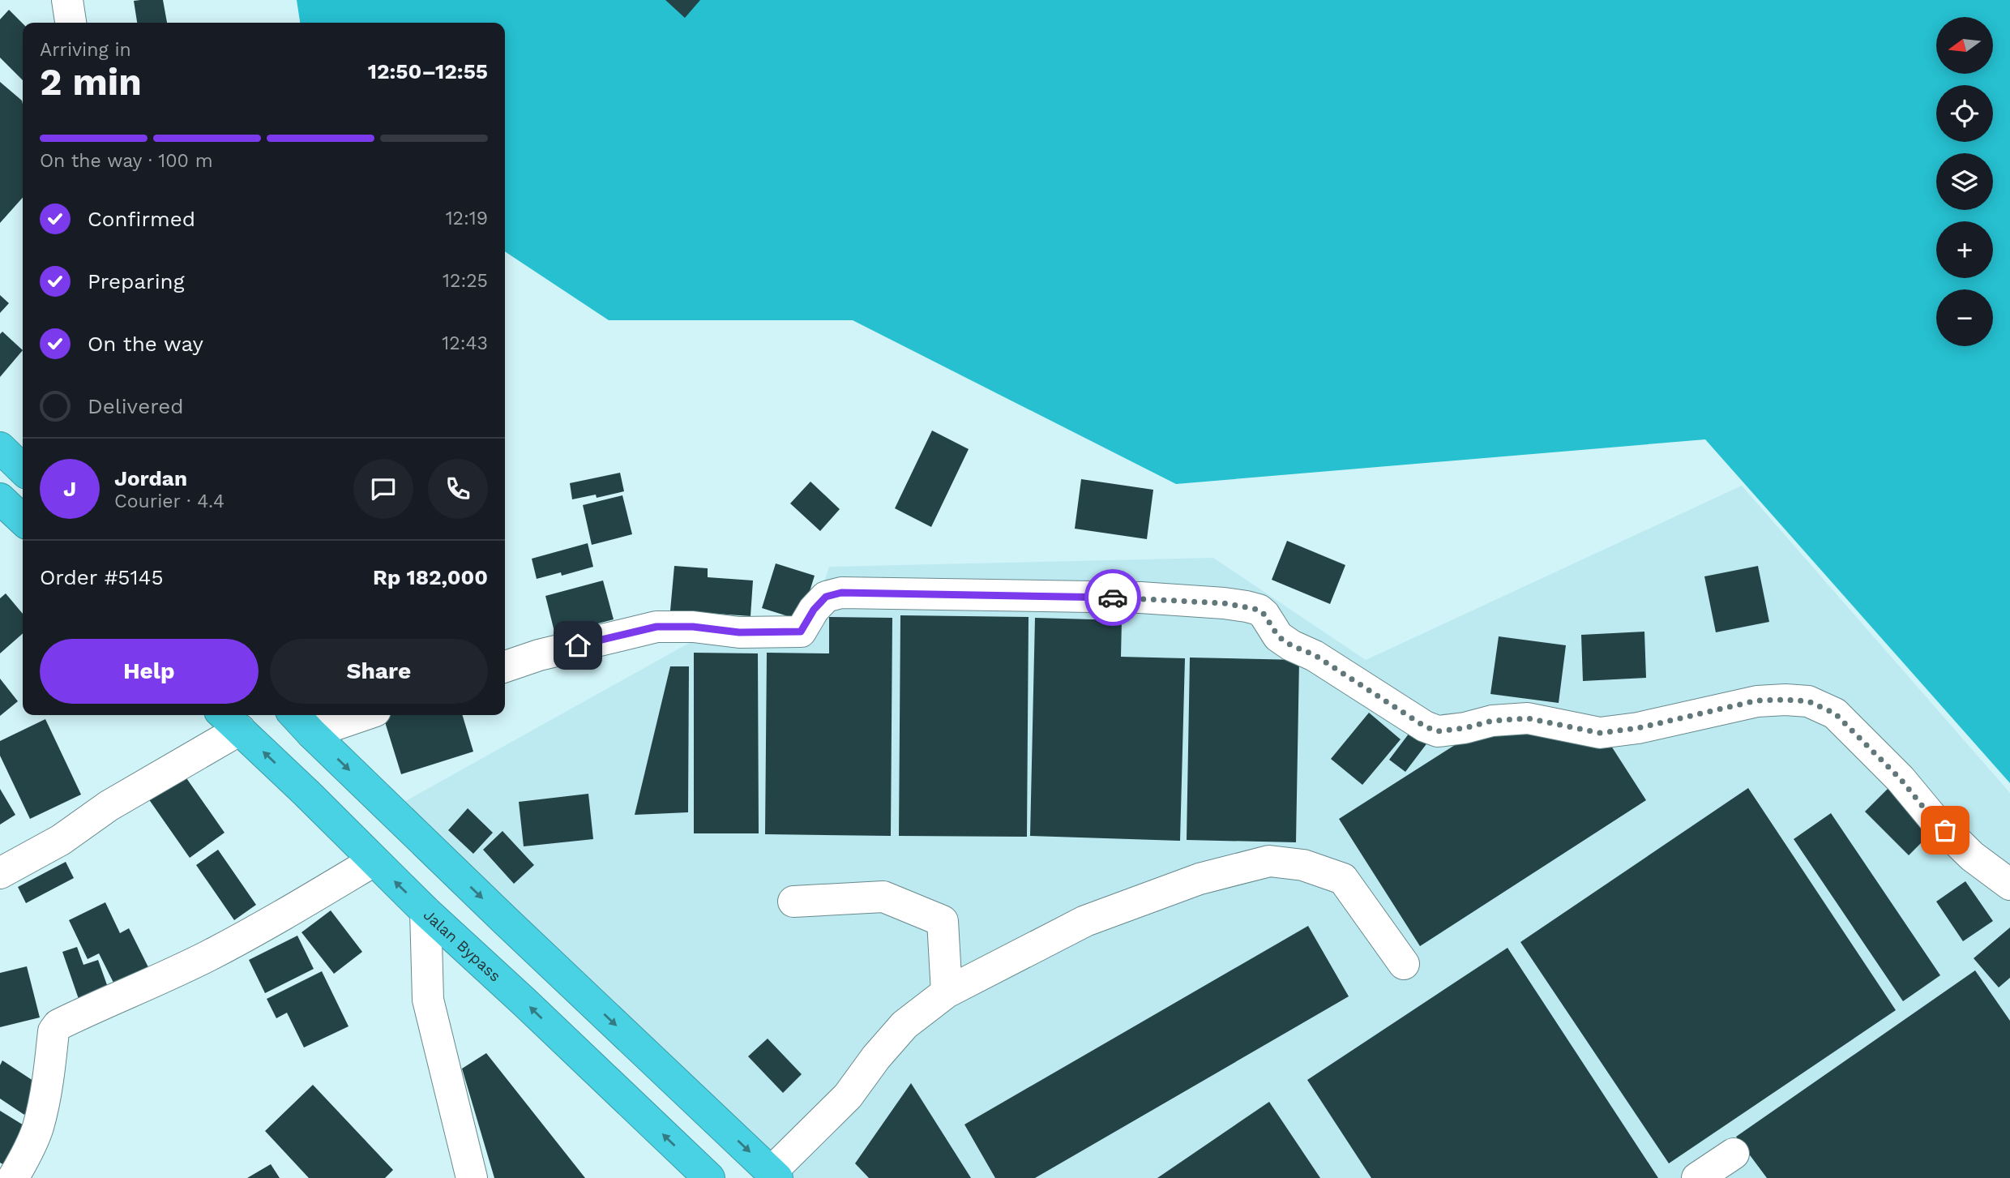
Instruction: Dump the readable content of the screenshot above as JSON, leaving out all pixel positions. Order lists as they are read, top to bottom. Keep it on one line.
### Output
{"streets":{"highway":["Jalan Bypass"]},"north":"left","page":{"map_buttons":["+","−"],"heading":["2 min","Arriving in","12:50–12:55"],"panel":["Jordan","Courier · 4.4","Order #5145","Rp 182,000"],"bar":"On the way · 100 m","list":[["Confirmed","12:19"],["Preparing","12:25"],["On the way","12:43"],"Delivered"],"round":"J","buttons":["Help","Share"]}}
